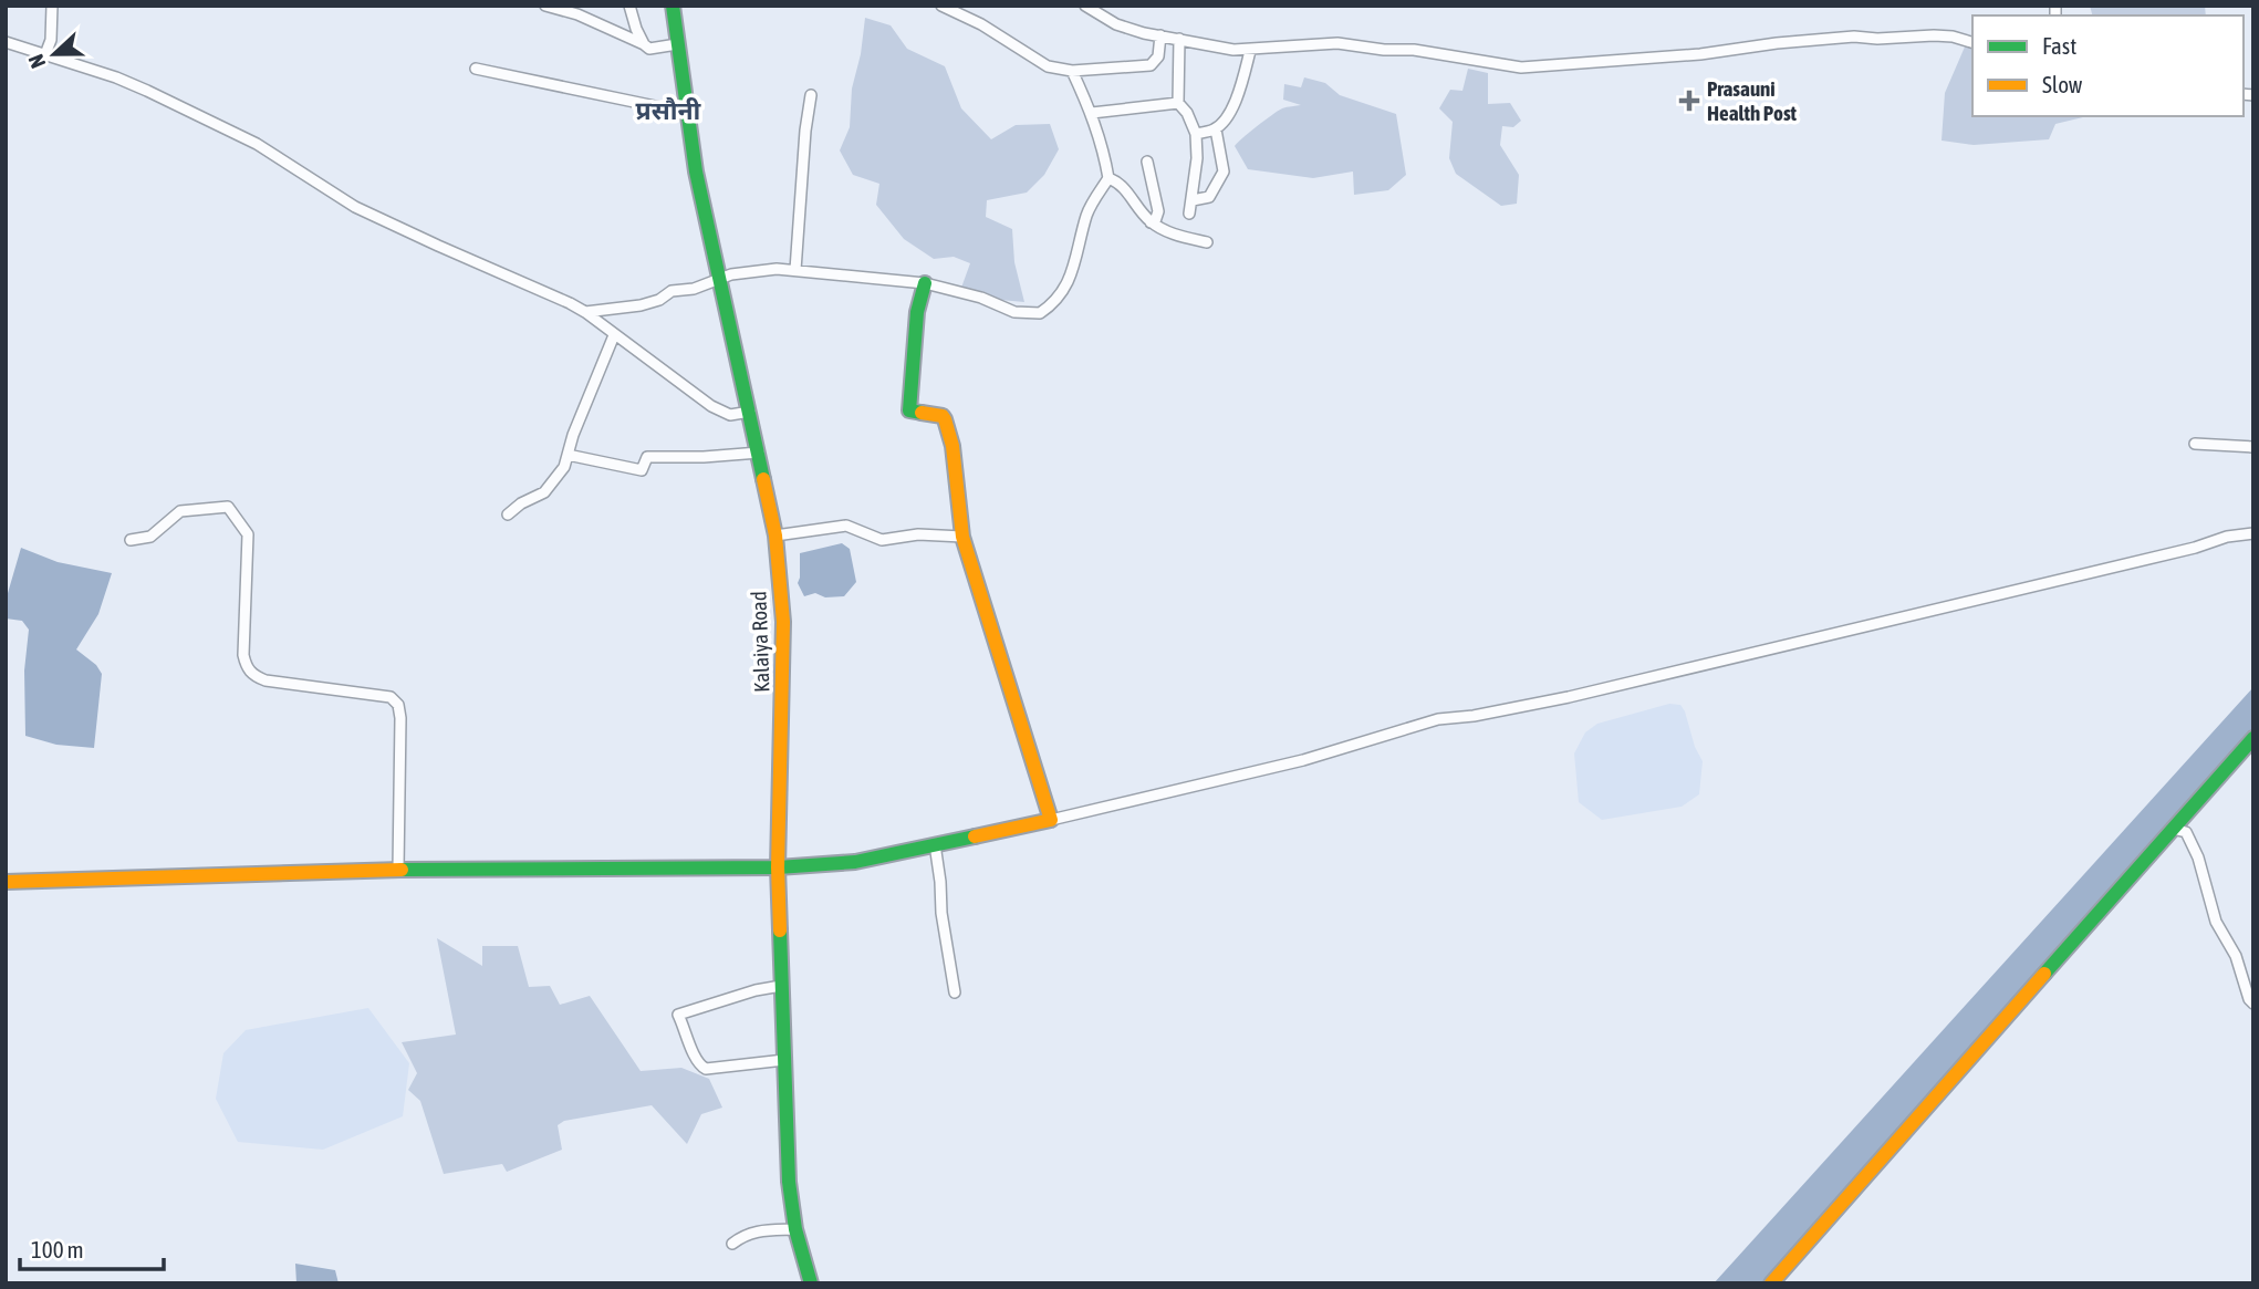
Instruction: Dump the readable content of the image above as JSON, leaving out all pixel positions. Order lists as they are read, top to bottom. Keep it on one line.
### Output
{"streets":{"main road":["Kalaiya Road"]},"districts":["प्रसौनी"],"places":{"health":["Prasauni Health Post"]},"legend":["Fast","Slow"],"scale_bar":"100 m","north":"left"}
